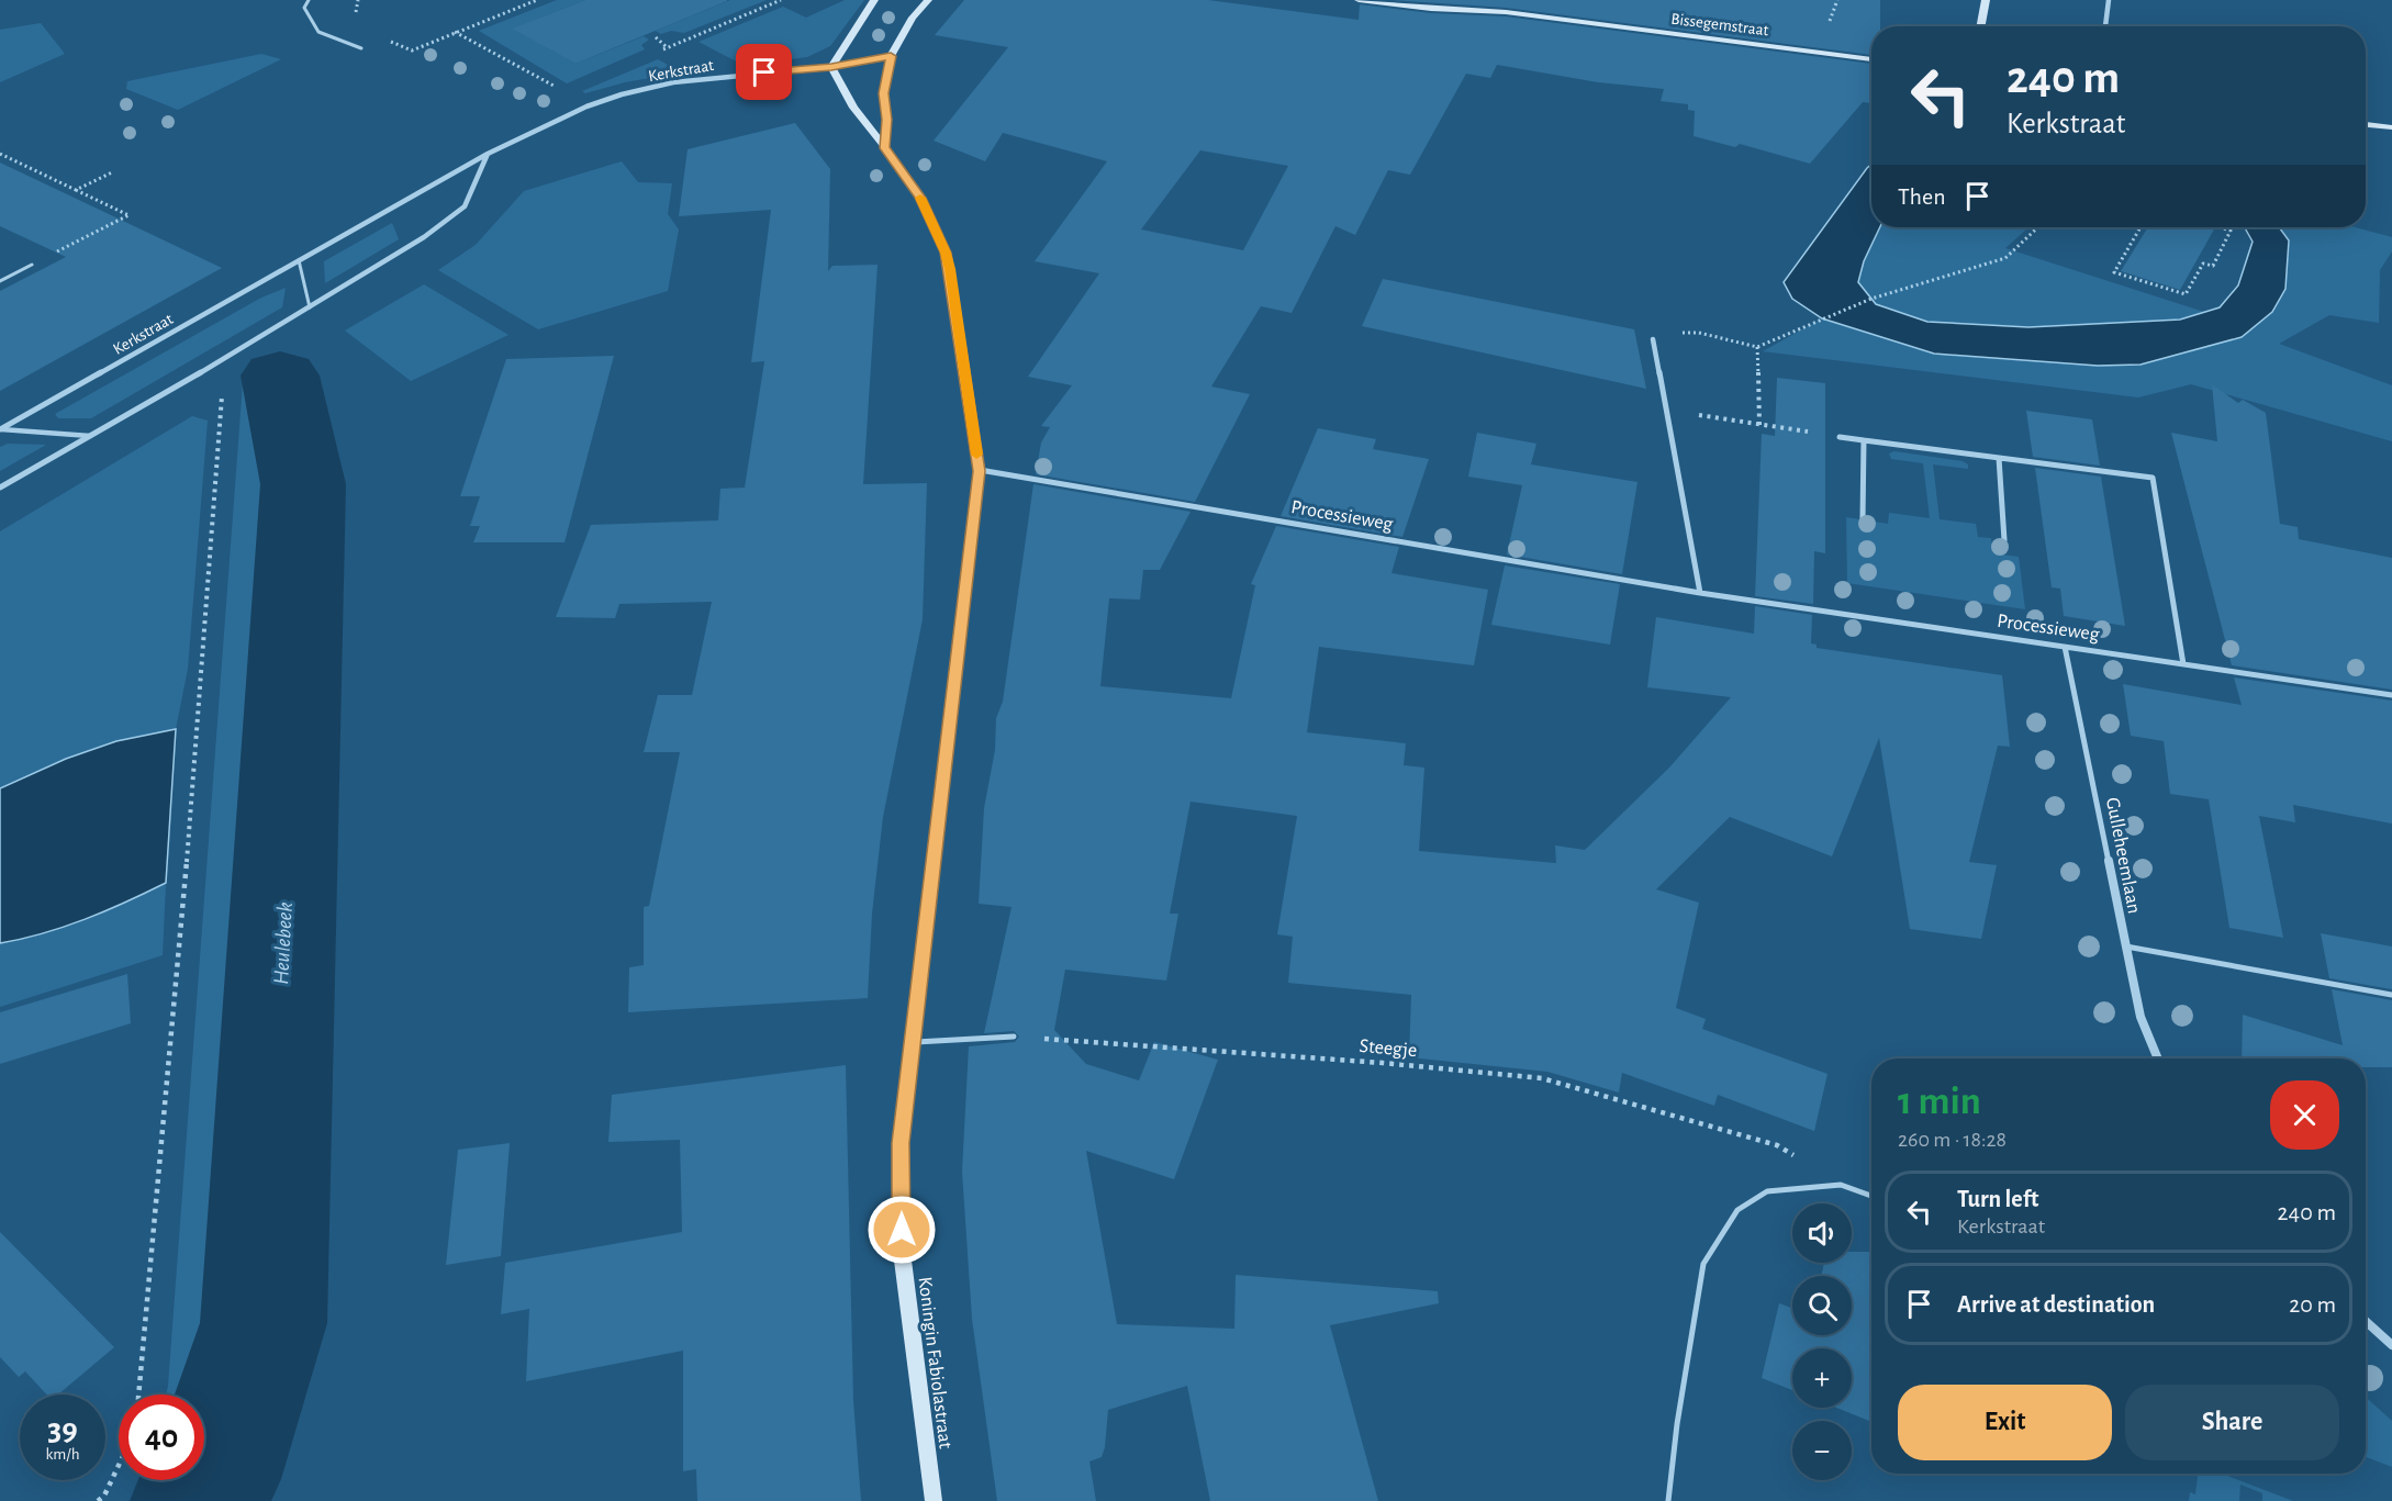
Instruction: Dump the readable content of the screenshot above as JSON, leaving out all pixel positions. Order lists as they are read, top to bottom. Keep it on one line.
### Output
{"streets":{"street":["Bissegemstraat","Kerkstraat","Processieweg","Gulleheemlaan","Koningin Fabiolastraat"],"path":["Steegje"]},"crossings":[["Kerkstraat","Koningin Fabiolastraat"],["Processieweg","Gulleheemlaan"],["Processieweg","Koningin Fabiolastraat"]],"water":["Heulebeek"],"page":{"turn":["240 m","Kerkstraat"],"then":"Then","heading":["1 min","260 m · 18:28"],"list":[{"name":"Turn left","note":"Kerkstraat","value":"240 m"},{"name":"Arrive at destination","value":"20 m"}],"map_buttons":["+","−"],"buttons":["Exit","Share"],"speed":"39 km/h","limit":"40"}}
